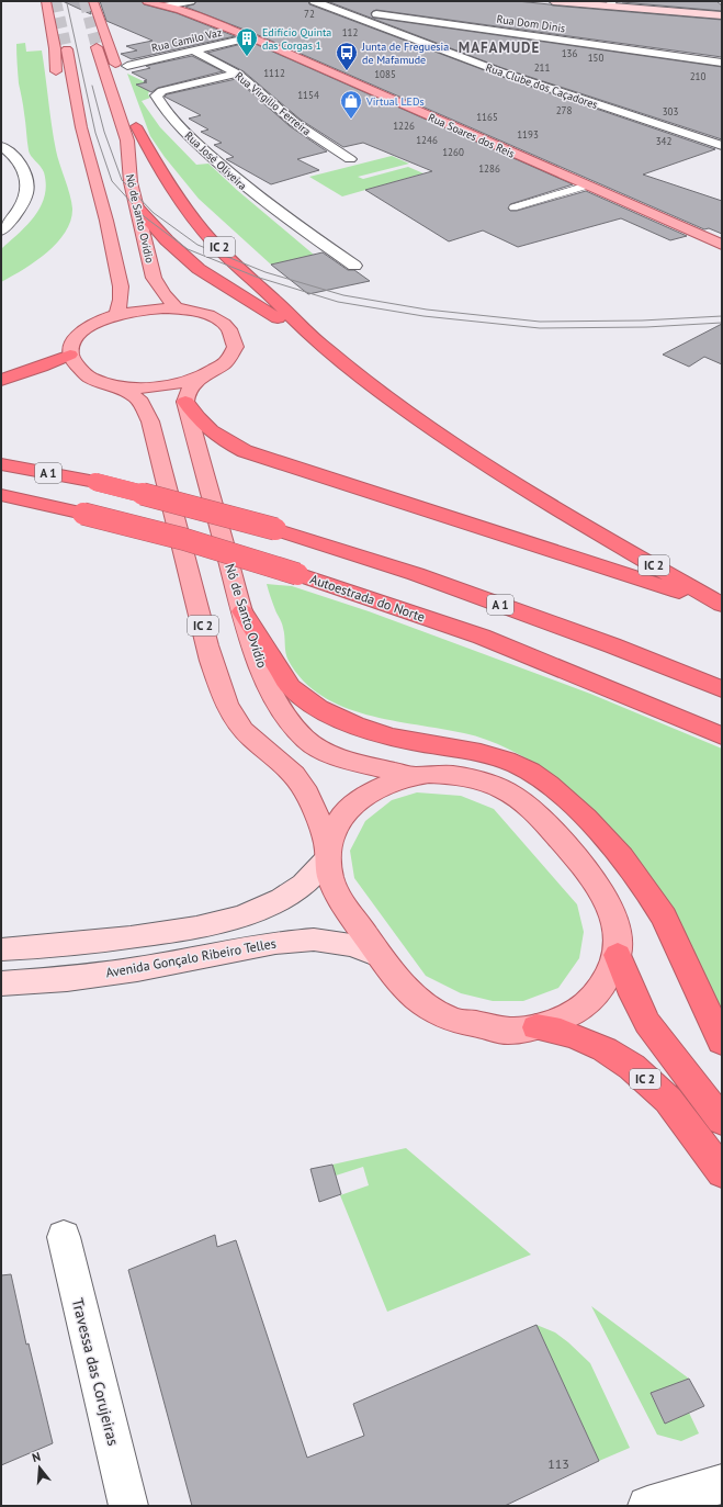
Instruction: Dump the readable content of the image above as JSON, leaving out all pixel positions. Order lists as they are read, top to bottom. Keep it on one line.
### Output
{"streets":{"highway":["IC 2","A 1","Autoestrada do Norte"],"main road":["Rua Soares dos Reis","Nó de Santo Ovídio","Avenida Gonçalo Ribeiro Telles"],"street":["Rua Dom Dinis","Rua Camilo Vaz","Rua Clube dos Caçadores","Rua Virgílio Ferreira","Rua José Oliveira","Travessa das Corujeiras"]},"crossings":[["Rua Dom Dinis","Rua Clube dos Caçadores"],["Rua Camilo Vaz","Rua Virgílio Ferreira"],["Rua Camilo Vaz","Rua Soares dos Reis"],["Rua Virgílio Ferreira","Rua José Oliveira"],["Nó de Santo Ovídio","IC 2"]],"districts":["MAFAMUDE"],"places":{"building":["Edifício Quinta das Corgas 1"],"bus stop":["Junta de Freguesia de Mafamude"],"shop":["Virtual LEDs"]},"house_numbers":["72","112","136","150","211","1112","1085","210","1154","278","303","1165","1226","1193","1246","342","1260","1286","113"],"north":"top"}
